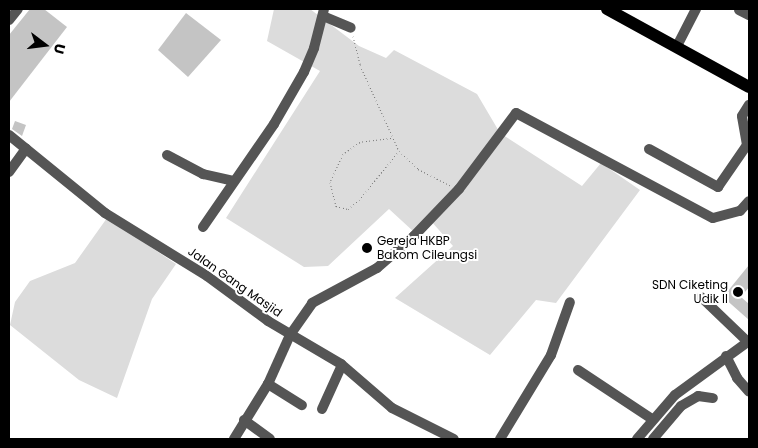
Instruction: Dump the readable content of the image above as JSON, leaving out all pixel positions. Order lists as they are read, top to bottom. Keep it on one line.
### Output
{"streets":{"street":["Jalan Gang Masjid"]},"places":["Gereja HKBP Bakom Cileungsi","SDN Ciketing Udik II"],"north":"right"}
